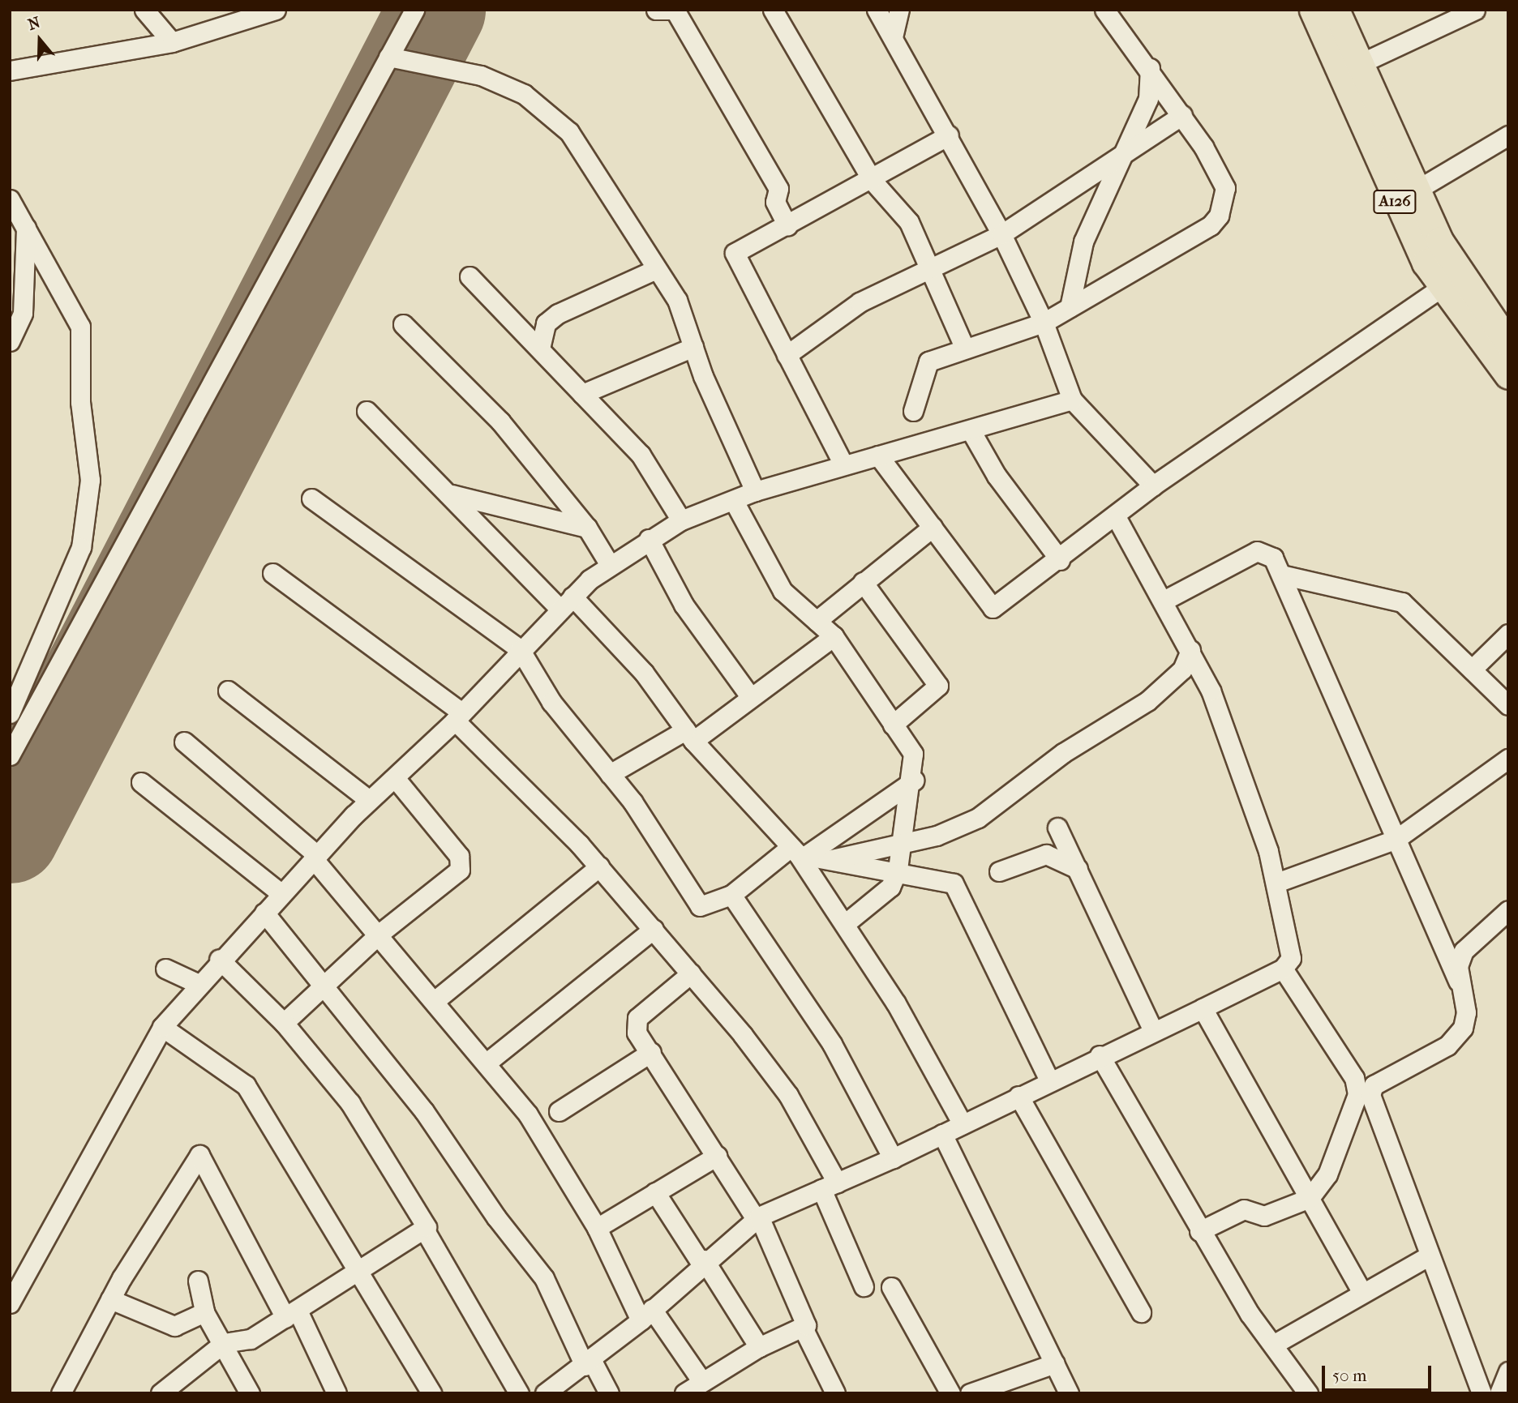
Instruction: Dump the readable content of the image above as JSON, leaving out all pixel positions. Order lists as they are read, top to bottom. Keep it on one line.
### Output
{"streets":{"highway":["A126"]},"scale_bar":"50 m","north":"top"}
